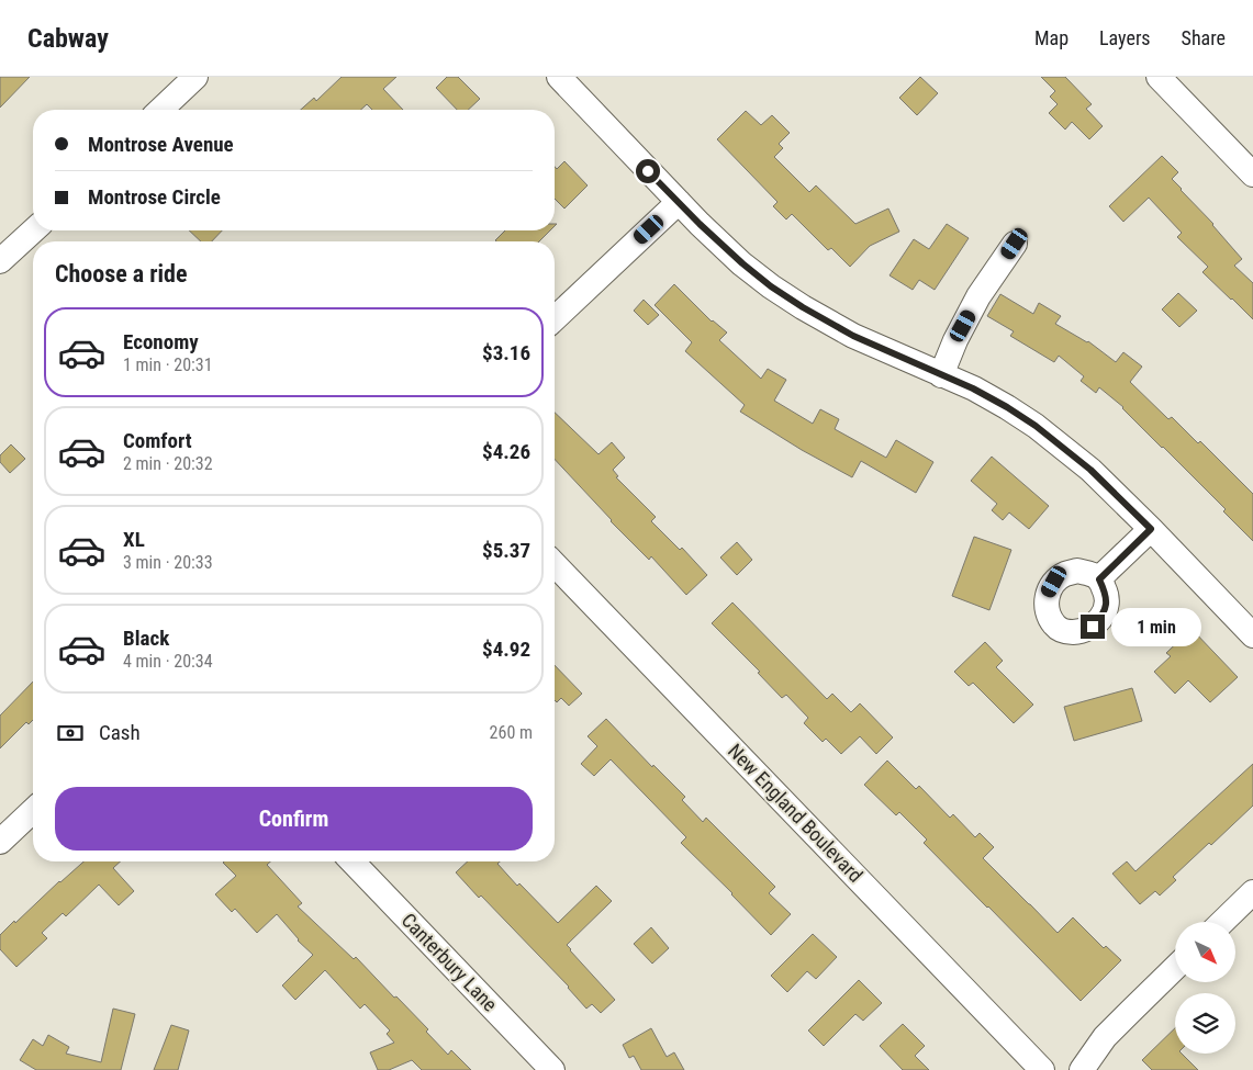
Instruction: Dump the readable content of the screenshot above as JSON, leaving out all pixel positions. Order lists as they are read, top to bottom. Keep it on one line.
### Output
{"streets":{"street":["New England Boulevard","Canterbury Lane"]},"north":"bottom right","page":{"header":"Cabway","nav":["Map","Layers","Share"],"banner":["Montrose Avenue","Montrose Circle"],"heading":"Choose a ride","list":[{"name":"Economy","note":"1 min · 20:31","value":"$3.16"},{"name":"Comfort","note":"2 min · 20:32","value":"$4.26"},{"name":"XL","note":"3 min · 20:33","value":"$5.37"},{"name":"Black","note":"4 min · 20:34","value":"$4.92"}],"bubble":"1 min","pay":["Cash","260 m"],"buttons":"Confirm"}}
